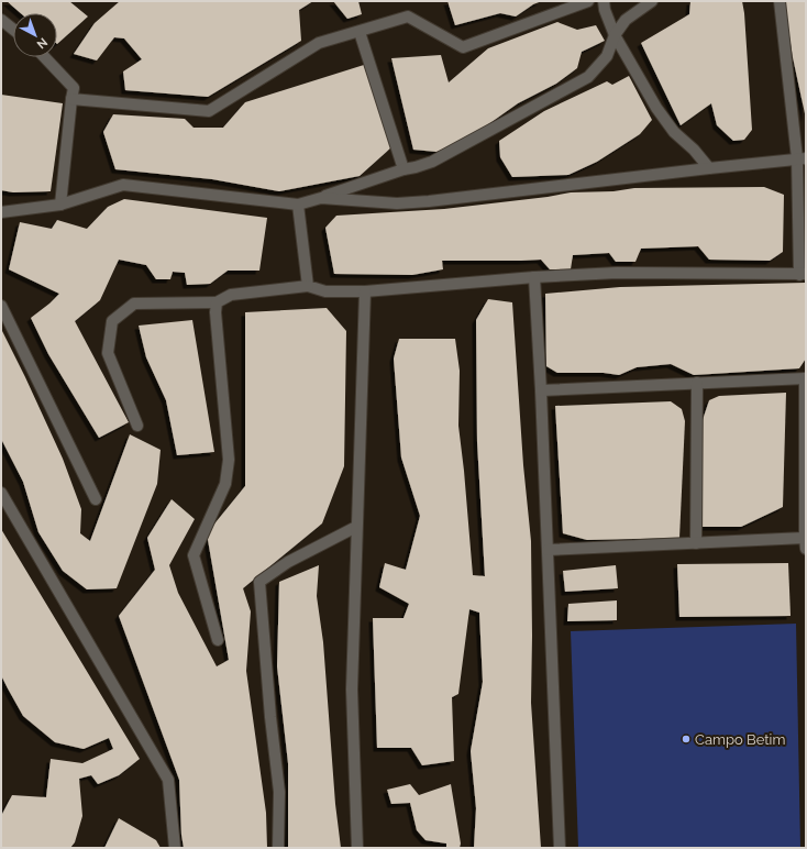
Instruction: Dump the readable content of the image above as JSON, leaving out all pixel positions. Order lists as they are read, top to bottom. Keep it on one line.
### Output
{"places":["Campo Betim"],"north":"bottom right"}
